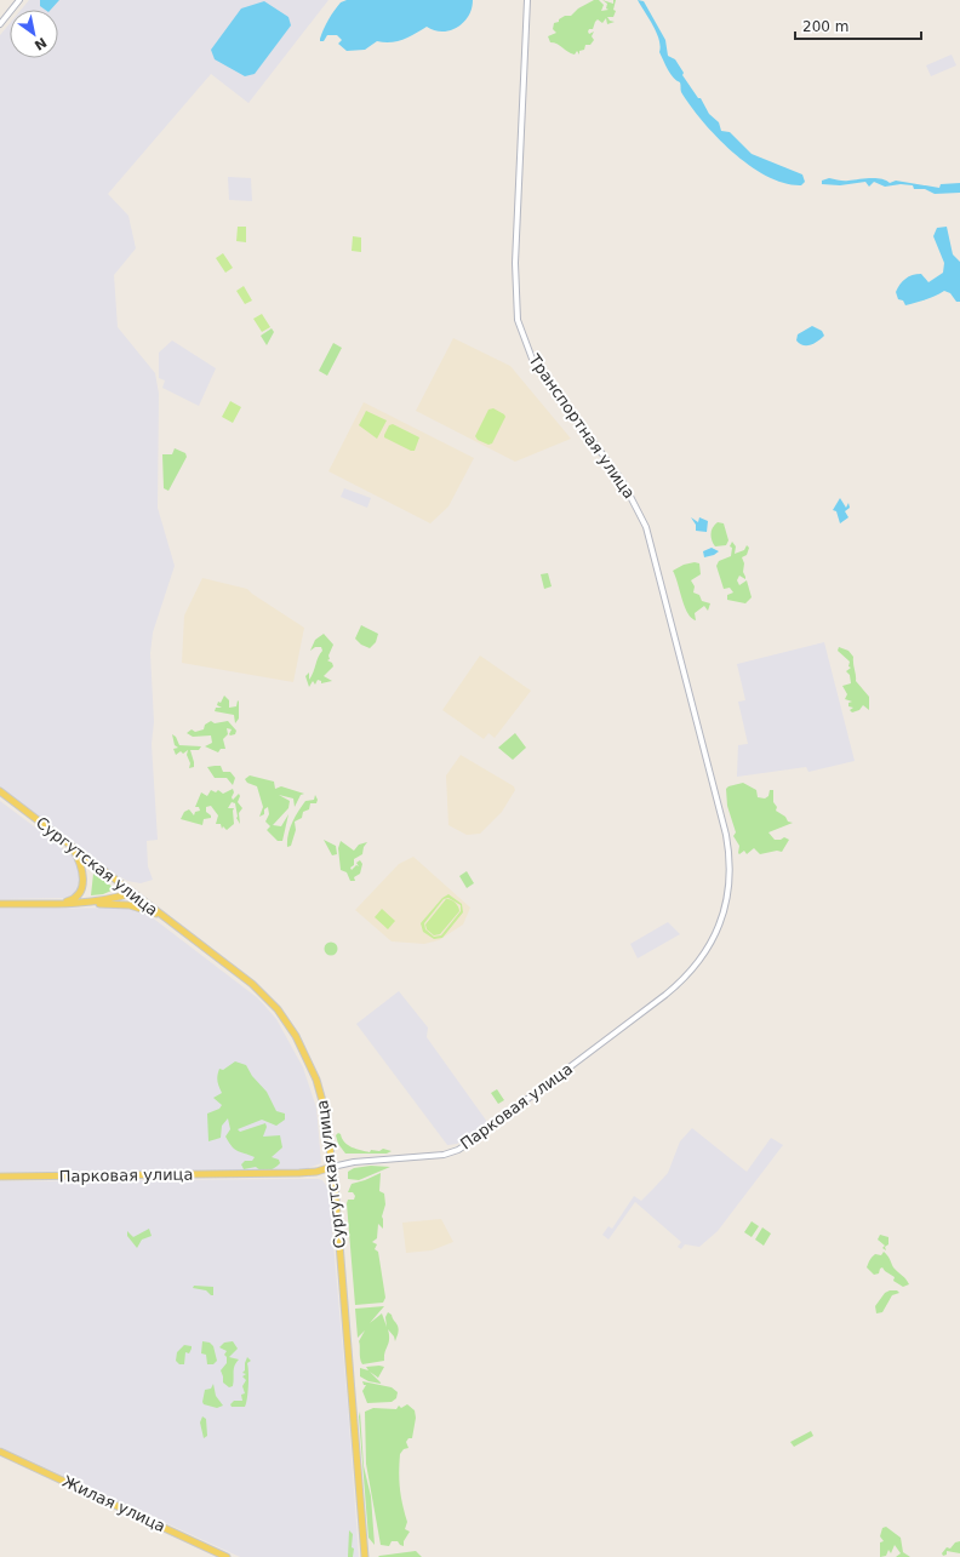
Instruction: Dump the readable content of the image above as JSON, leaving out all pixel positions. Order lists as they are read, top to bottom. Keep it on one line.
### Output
{"streets":{"main road":["Сургутская улица","Парковая улица","Жилая улица"],"street":["Транспортная улица"]},"crossings":[["Транспортная улица","Парковая улица"],["Сургутская улица","Парковая улица"]],"scale_bar":"200 m","north":"bottom right"}
